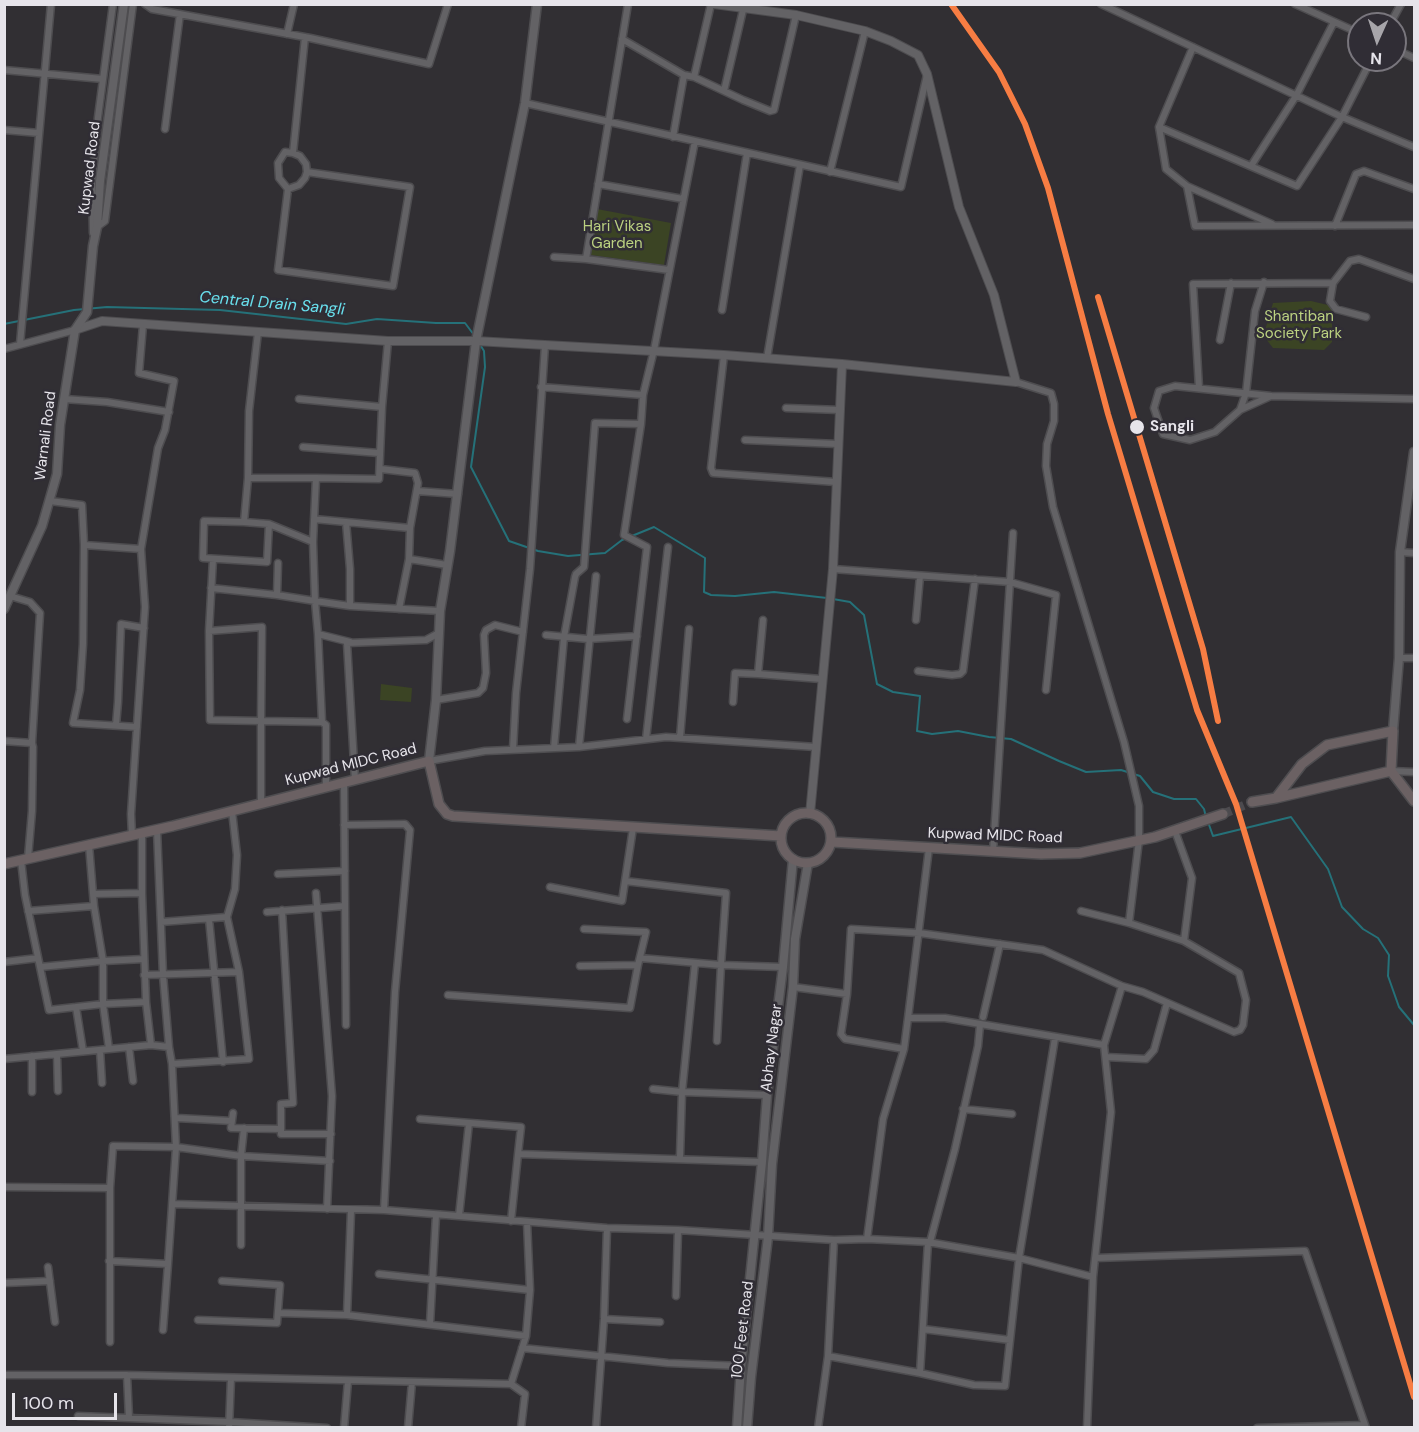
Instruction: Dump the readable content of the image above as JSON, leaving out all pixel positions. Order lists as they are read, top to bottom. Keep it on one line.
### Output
{"streets":{"main road":["Kupwad Road","Warnali Road","Kupwad MIDC Road","Abhay Nagar","100 Feet Road"]},"crossings":[["Kupwad Road","Warnali Road"],["Kupwad MIDC Road","Abhay Nagar"],["Abhay Nagar","100 Feet Road"]],"water":["Central Drain Sangli"],"parks":["Hari Vikas Garden","Shantiban Society Park"],"places":["Sangli"],"scale_bar":"100 m","north":"bottom"}
